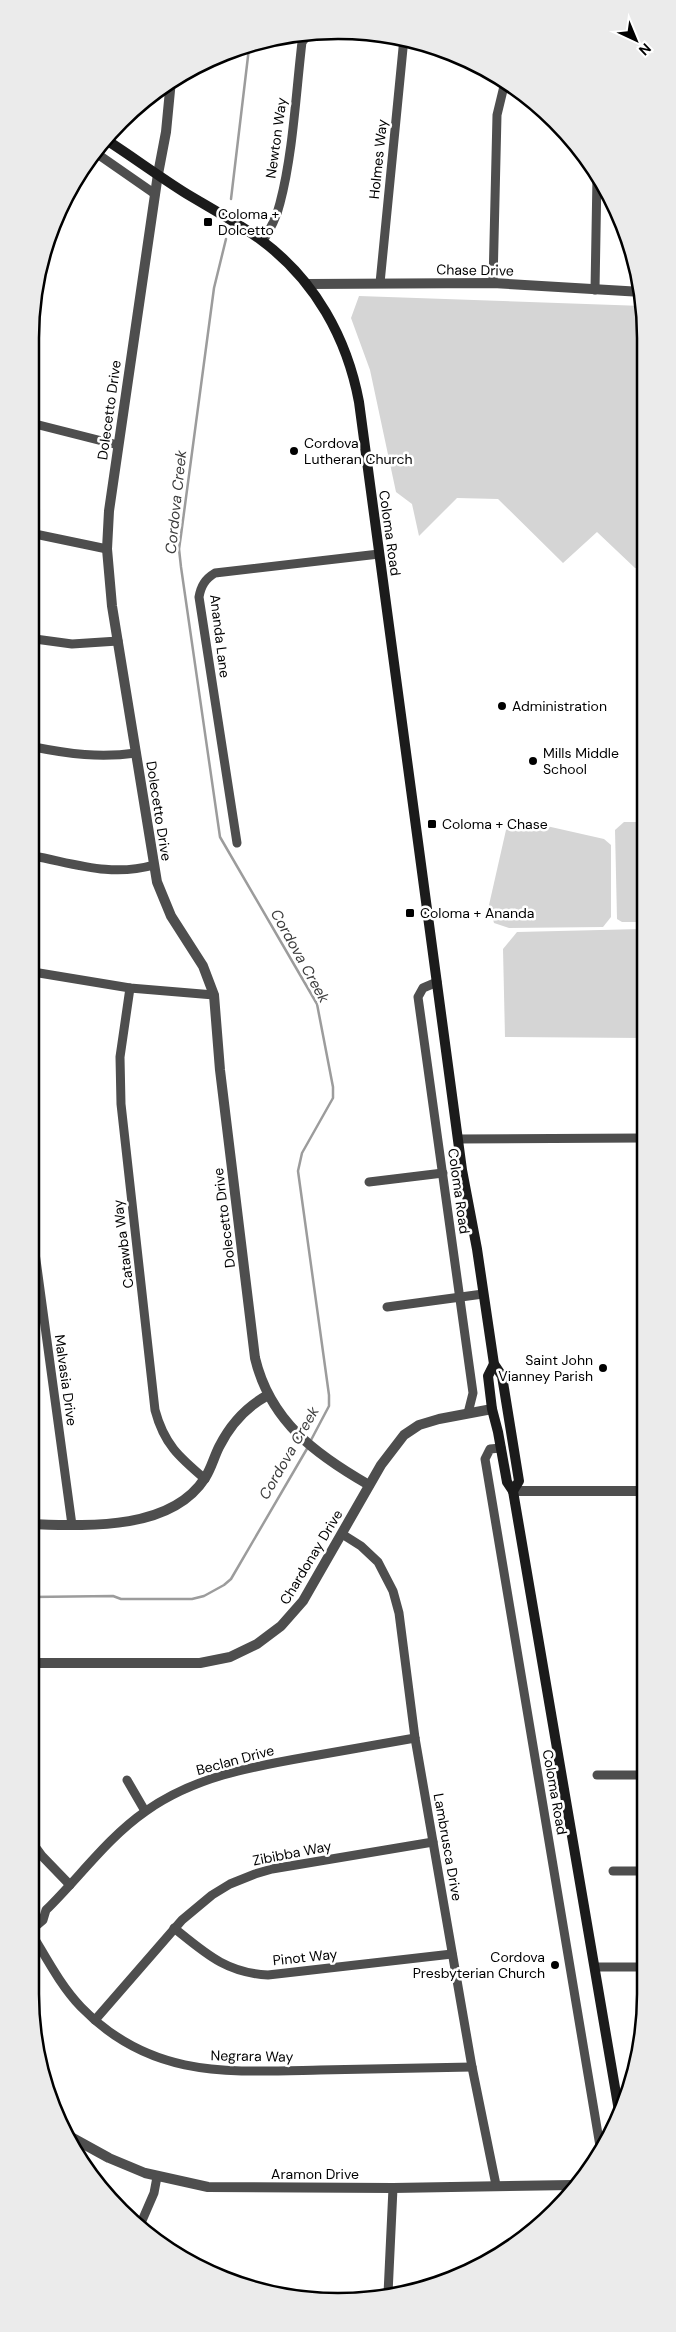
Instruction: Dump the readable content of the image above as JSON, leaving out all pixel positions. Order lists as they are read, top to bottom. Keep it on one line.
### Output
{"streets":{"main road":["Coloma Road"],"street":["Newton Way","Holmes Way","Chase Drive","Dolecetto Drive","Ananda Lane","Catawba Way","Malvasia Drive","Chardonay Drive","Beclan Drive","Lambrusca Drive","Zibibba Way","Pinot Way","Negrara Way","Aramon Drive"]},"crossings":[["Newton Way","Coloma Road"],["Holmes Way","Chase Drive"],["Chase Drive","Coloma Road"],["Dolecetto Drive","Coloma Road"],["Dolecetto Drive","Chardonay Drive"],["Coloma Road","Ananda Lane"],["Coloma Road","Chardonay Drive"],["Chardonay Drive","Lambrusca Drive"],["Beclan Drive","Lambrusca Drive"],["Lambrusca Drive","Zibibba Way"],["Lambrusca Drive","Pinot Way"],["Lambrusca Drive","Negrara Way"],["Lambrusca Drive","Aramon Drive"],["Zibibba Way","Pinot Way"],["Zibibba Way","Negrara Way"]],"water":["Cordova Creek"],"places":{"transit":["Coloma + Dolcetto","Coloma + Chase","Coloma + Ananda"],"other":["Cordova Lutheran Church","Administration","Mills Middle School","Saint John Vianney Parish","Cordova Presbyterian Church"]},"north":"bottom right"}
